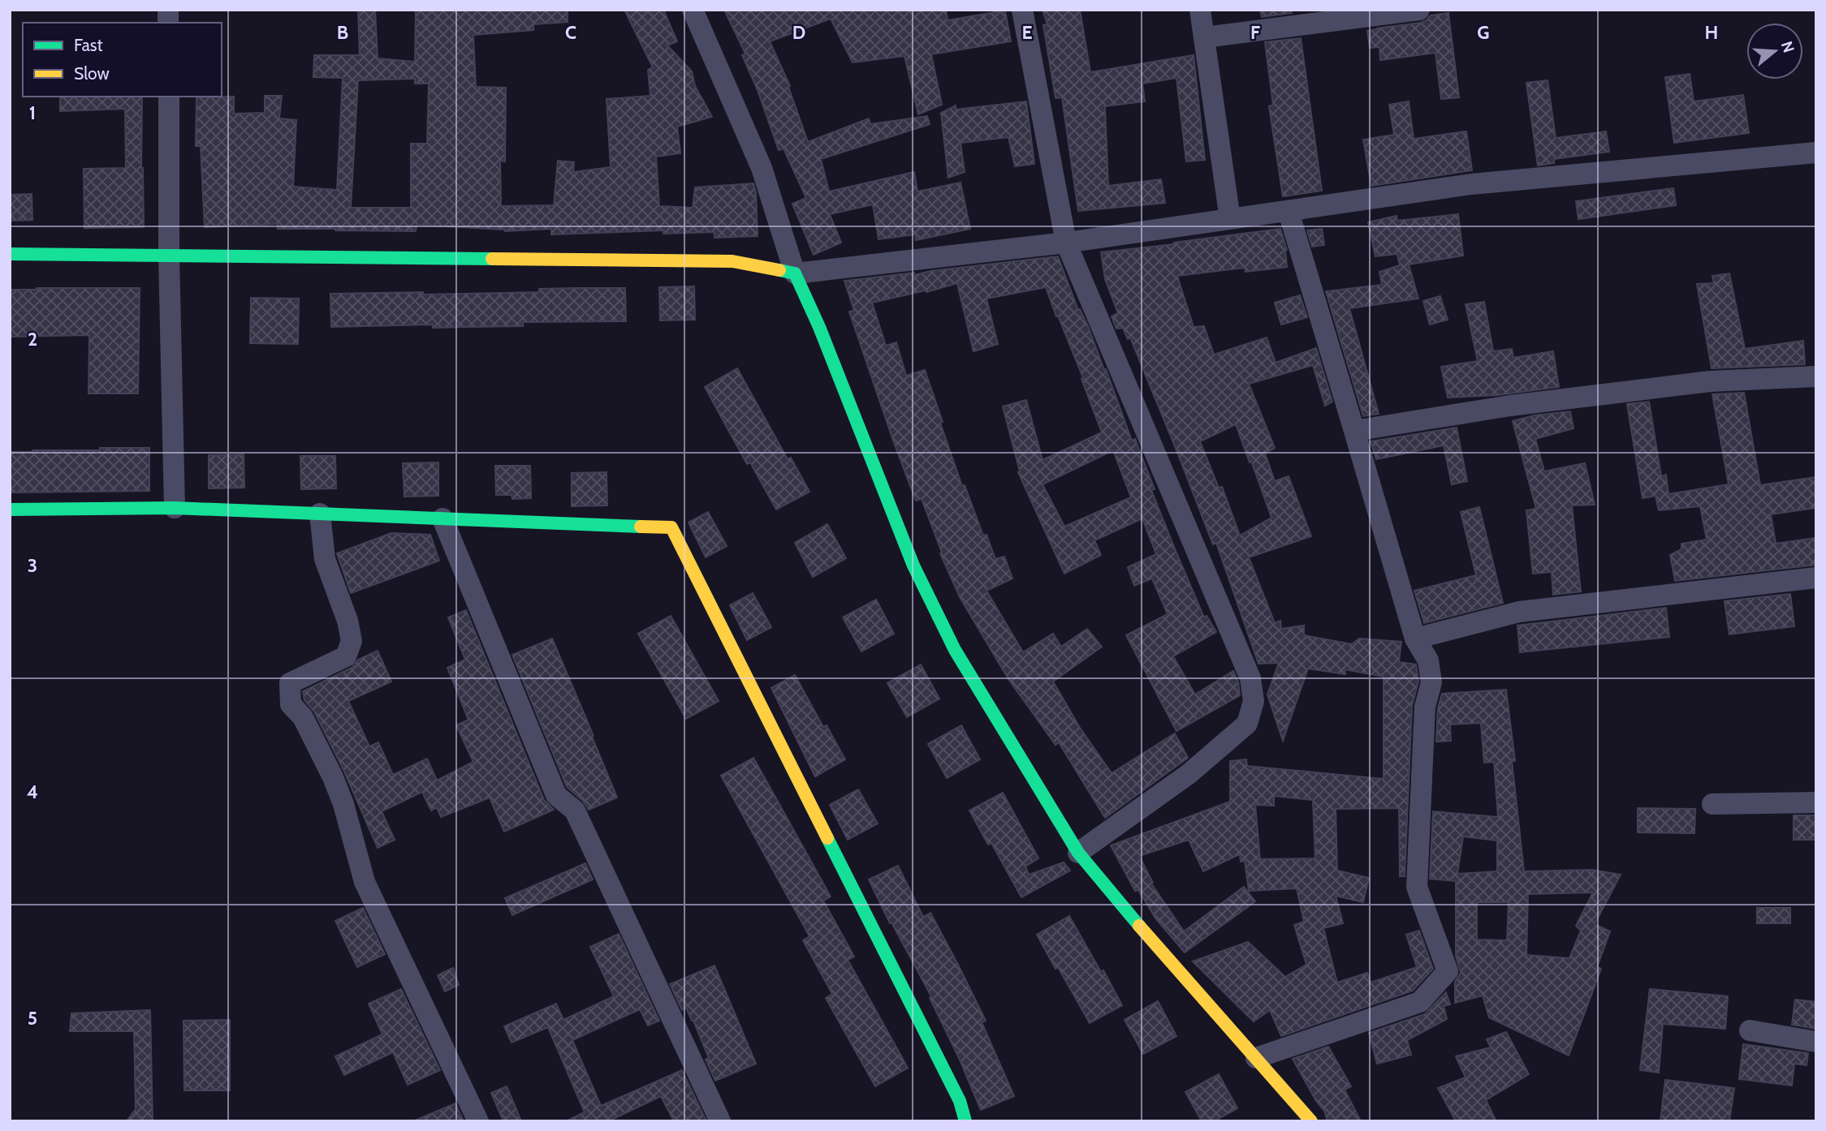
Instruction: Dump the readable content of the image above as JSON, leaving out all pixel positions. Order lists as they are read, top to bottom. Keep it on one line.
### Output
{"legend":["Fast","Slow"],"north":"right","grid":{"columns":["B","C","D","E","F","G","H"],"rows":["1","2","3","4","5"]}}
